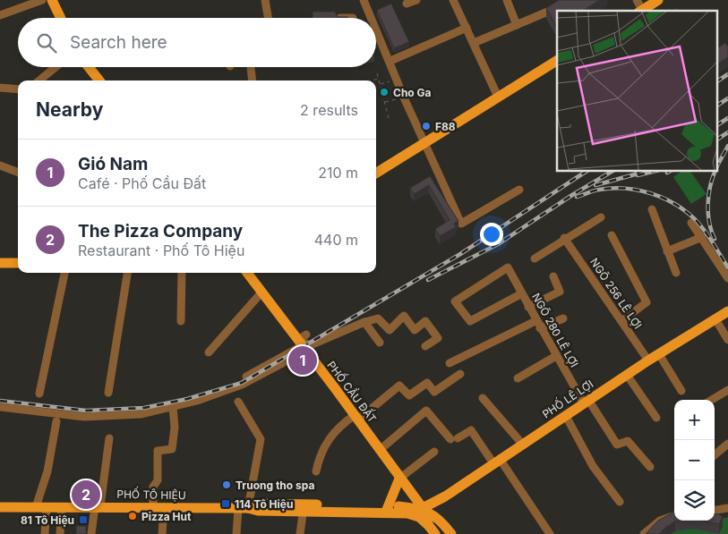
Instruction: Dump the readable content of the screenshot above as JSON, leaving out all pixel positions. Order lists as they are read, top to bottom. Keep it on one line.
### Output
{"streets":{"main road":["PHỐ CẦU ĐẤT","PHỐ LÊ LỢI","PHỐ TÔ HIỆU"],"street":["NGÕ 256 LÊ LỢI","NGÕ 280 LÊ LỢI"]},"crossings":[["NGÕ 256 LÊ LỢI","PHỐ LÊ LỢI"],["NGÕ 280 LÊ LỢI","PHỐ LÊ LỢI"],["PHỐ CẦU ĐẤT","PHỐ LÊ LỢI"],["PHỐ CẦU ĐẤT","PHỐ TÔ HIỆU"],["PHỐ LÊ LỢI","PHỐ TÔ HIỆU"]],"places":{"other":["Cho Ga","F88","Truong tho spa","Pizza Hut"],"transit":["114 Tô Hiệu","81 Tô Hiệu"]},"page":{"search":"Search here","heading":["Nearby","2 results"],"list":[{"mark":"1","name":"Gió Nam","note":"Café · Phố Cầu Đất","value":"210 m"},{"mark":"2","name":"The Pizza Company","note":"Restaurant · Phố Tô Hiệu","value":"440 m"}],"pins":["1","2"],"map_buttons":["+","−"]}}
